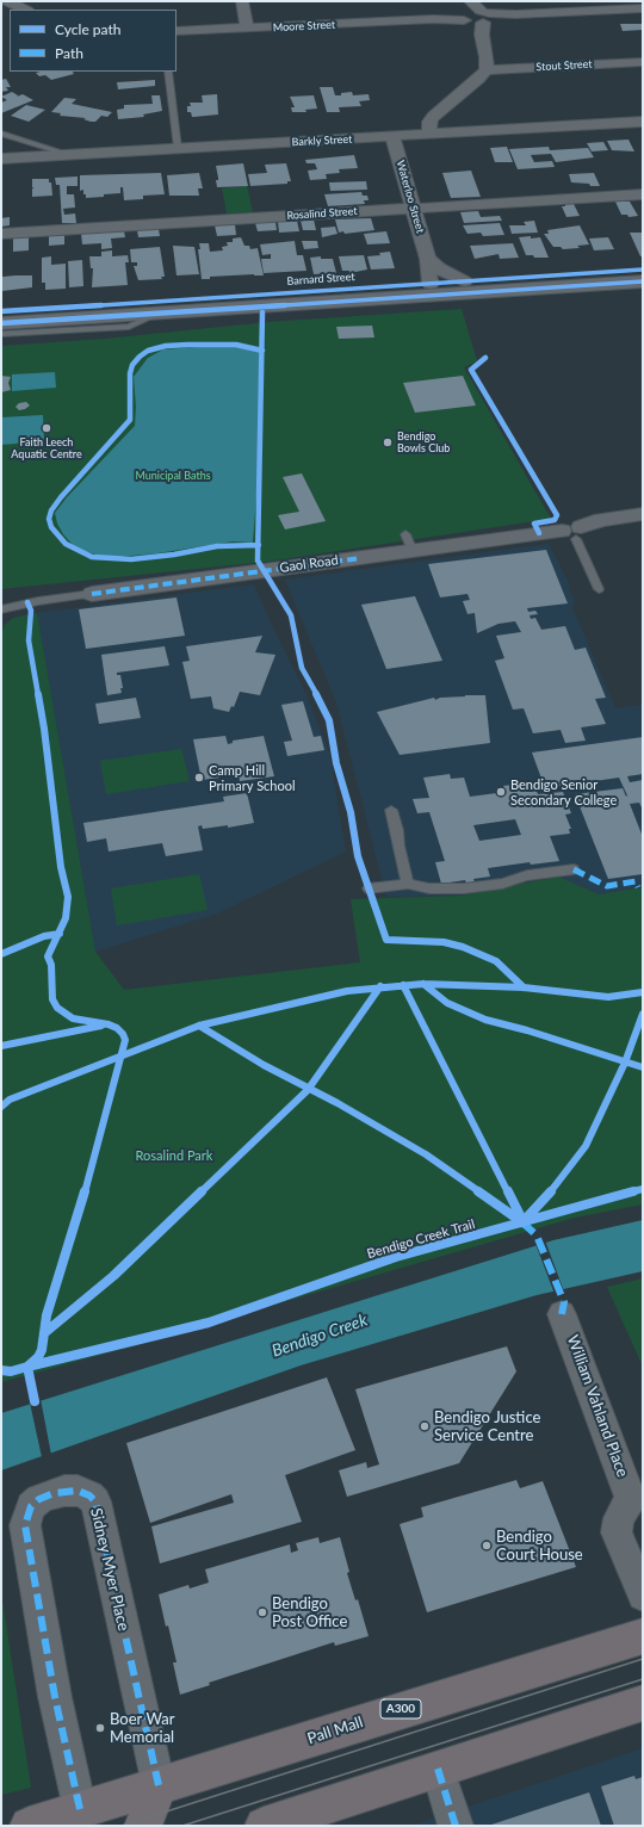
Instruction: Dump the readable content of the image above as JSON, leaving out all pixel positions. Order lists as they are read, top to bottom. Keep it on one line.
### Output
{"streets":{"highway":["A300","Pall Mall"],"main road":["Barnard Street"],"street":["Moore Street","Stout Street","Barkly Street","Waterloo Street","Rosalind Street","Gaol Road","William Vahland Place","Sidney Myer Place"],"cycle path":["Bendigo Creek Trail"]},"crossings":[["Barkly Street","Waterloo Street"],["Waterloo Street","Rosalind Street"],["Waterloo Street","Barnard Street"],["Sidney Myer Place","Pall Mall"]],"water":["Bendigo Creek"],"parks":["Municipal Baths","Rosalind Park"],"places":["Faith Leech Aquatic Centre","Bendigo Bowls Club","Camp Hill Primary School","Bendigo Senior Secondary College","Bendigo Justice Service Centre","Bendigo Court House","Bendigo Post Office","Boer War Memorial"],"legend":["Cycle path","Path"]}
